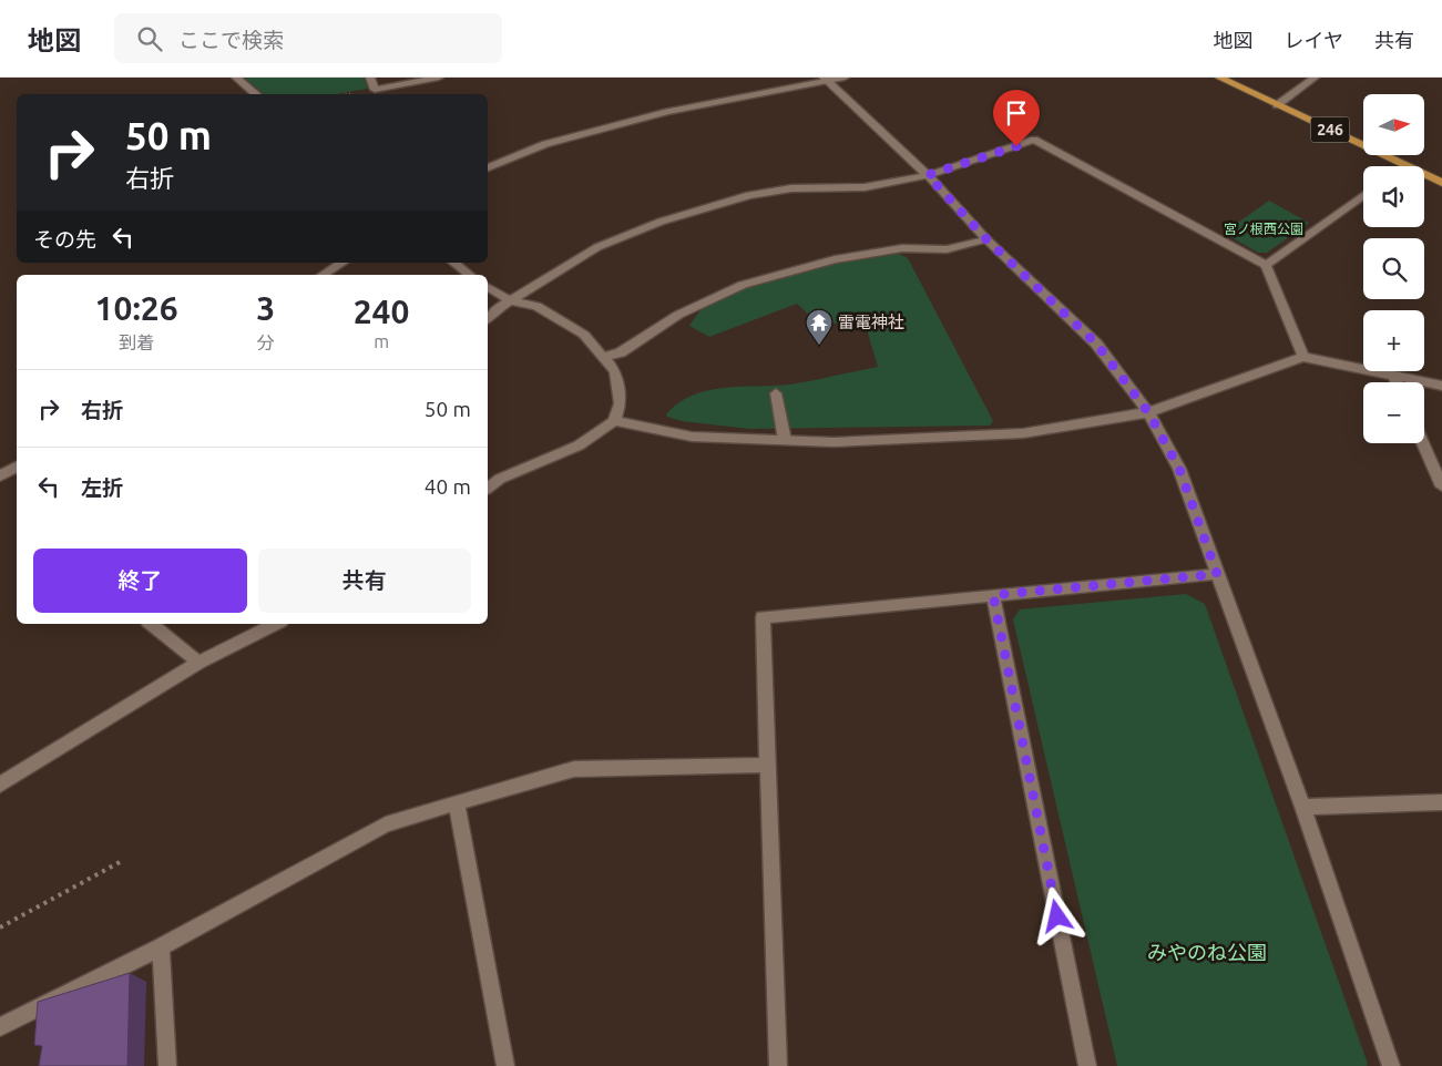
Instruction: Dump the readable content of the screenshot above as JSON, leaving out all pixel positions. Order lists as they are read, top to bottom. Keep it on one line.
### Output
{"streets":{"highway":["246"]},"parks":["宮ノ根西公園","みやのね公園"],"places":{"temple":["雷電神社"]},"north":"right","page":{"header":"地図","search":"ここで検索","nav":["地図","レイヤ","共有"],"map_buttons":["+","−"],"turn":["50 m","右折"],"then":"その先","eta":["10:26","到着","3","分","240","m"],"list":[{"name":"右折","value":"50 m"},{"name":"左折","value":"40 m"}],"buttons":["終了","共有"]}}
